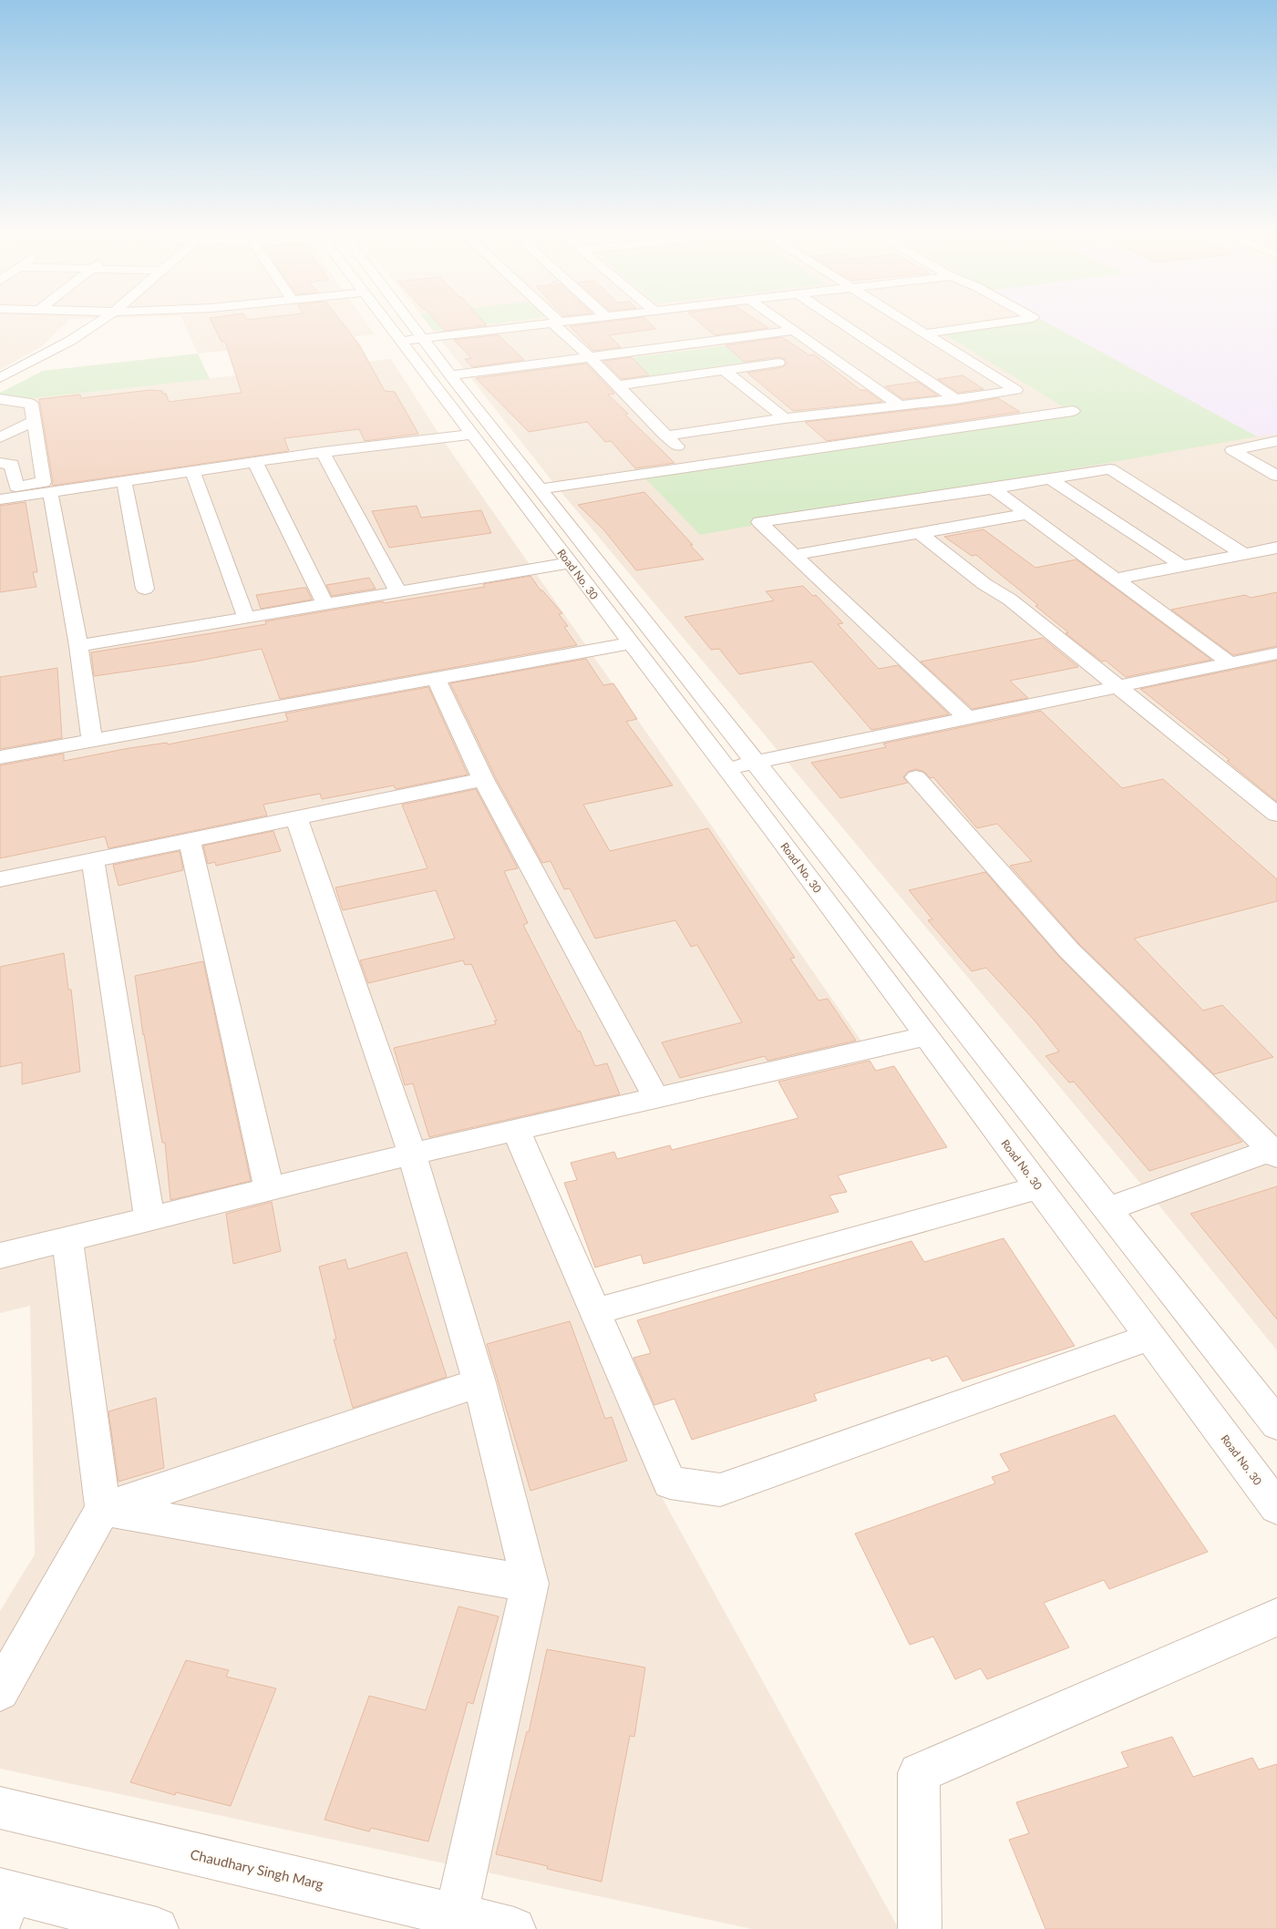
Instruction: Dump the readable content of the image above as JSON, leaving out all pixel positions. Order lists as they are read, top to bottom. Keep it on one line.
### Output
{"streets":{"street":["Road No. 30","Chaudhary Singh Marg"]}}
